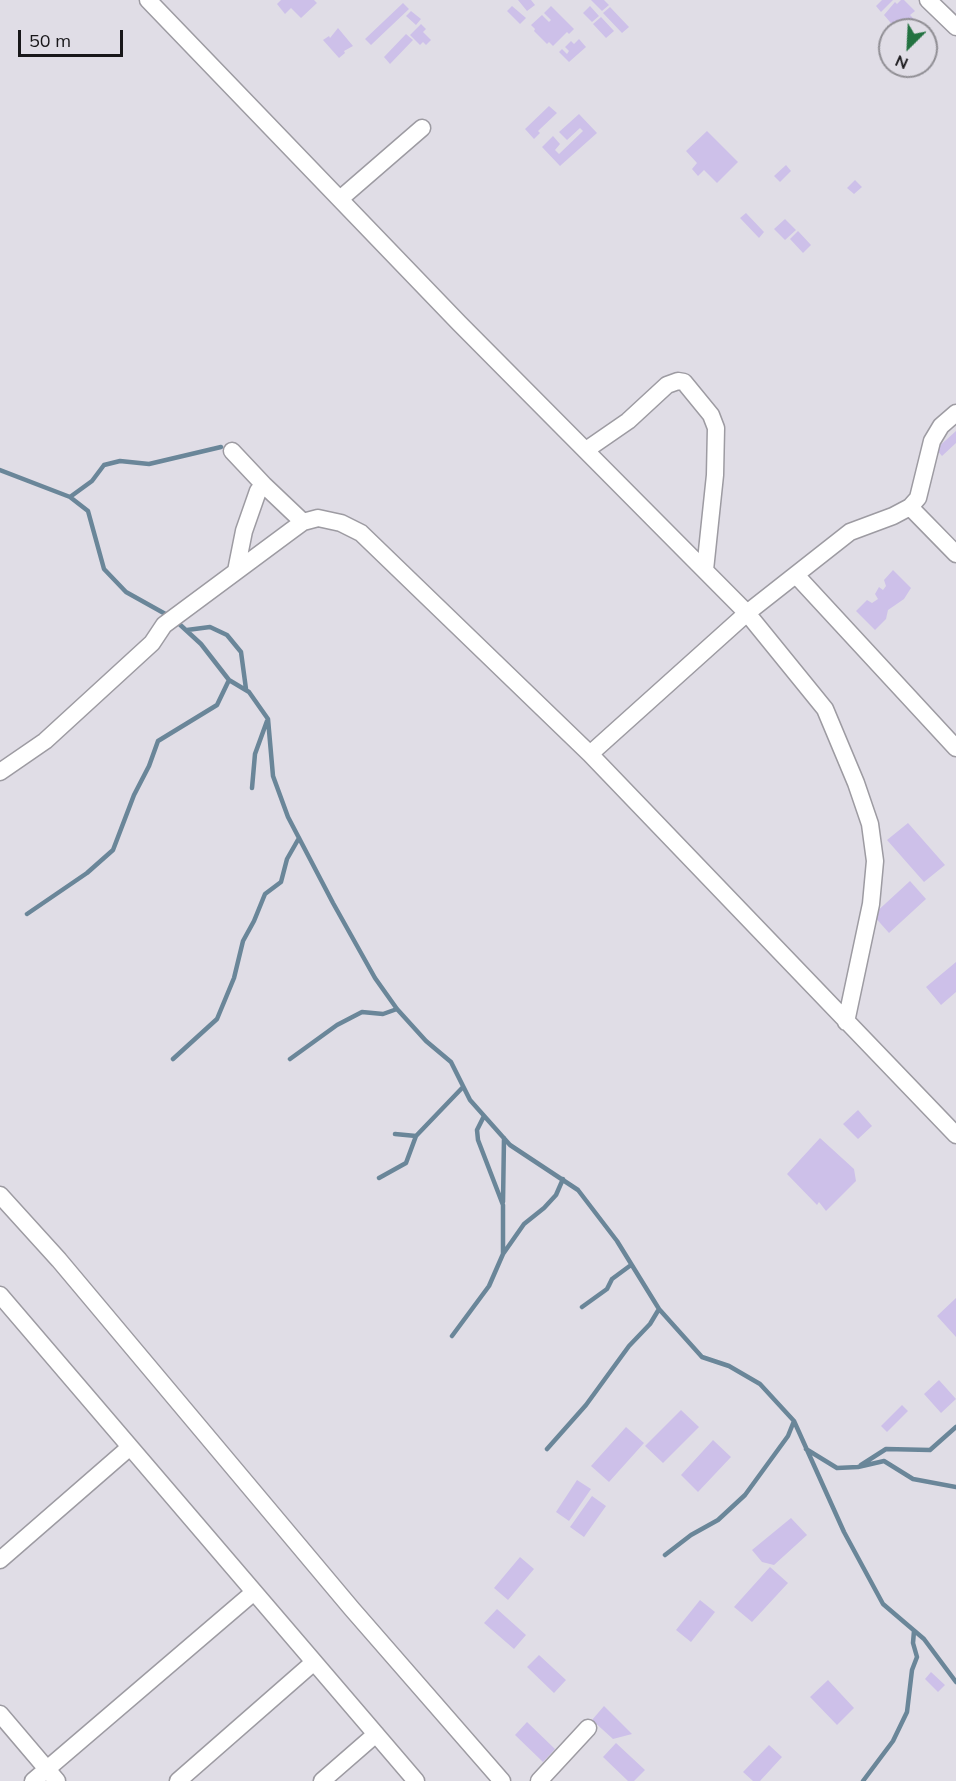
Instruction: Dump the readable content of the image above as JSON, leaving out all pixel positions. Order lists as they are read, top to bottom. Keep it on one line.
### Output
{"scale_bar":"50 m","north":"bottom left"}
